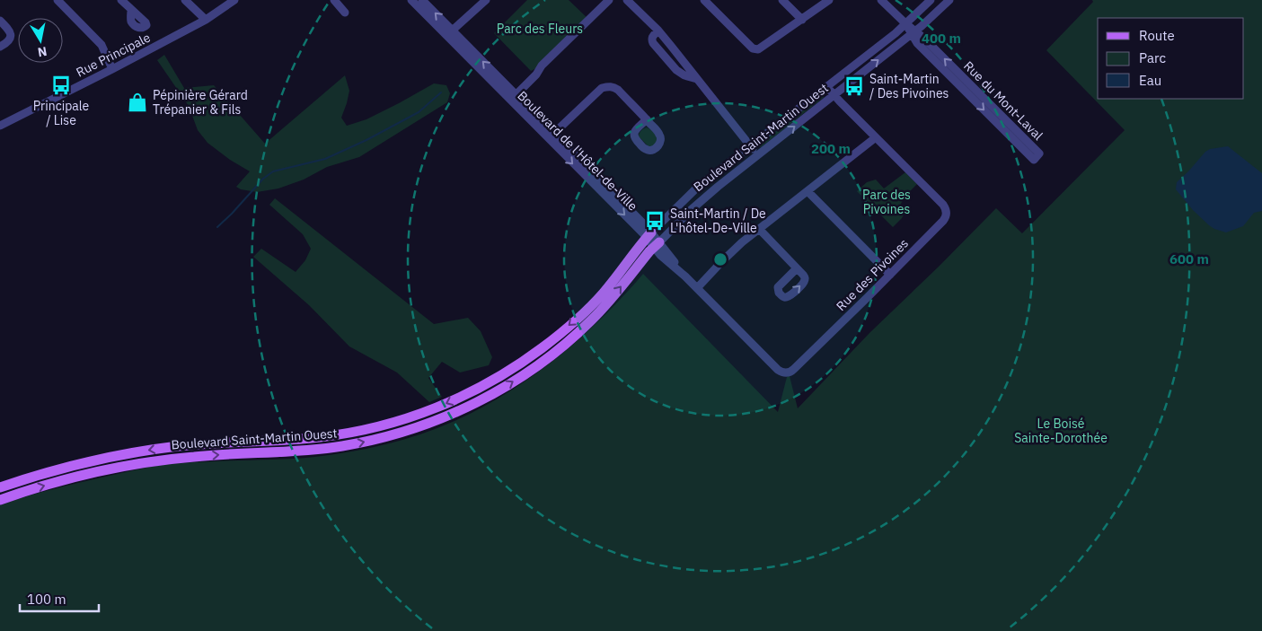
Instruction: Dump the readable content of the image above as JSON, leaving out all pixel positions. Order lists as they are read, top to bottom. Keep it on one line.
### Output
{"streets":{"main road":["Boulevard Saint-Martin Ouest"],"street":["Rue Principale","Rue du Mont-Laval","Boulevard de l'Hôtel-de-Ville","Rue des Pivoines"]},"crossings":[["Rue du Mont-Laval","Boulevard Saint-Martin Ouest"],["Boulevard Saint-Martin Ouest","Boulevard de l'Hôtel-de-Ville"],["Boulevard Saint-Martin Ouest","Rue des Pivoines"],["Boulevard de l'Hôtel-de-Ville","Rue des Pivoines"]],"parks":["Parc des Fleurs","Parc des Pivoines","Le Boisé Sainte-Dorothée"],"places":{"bus stop":["Principale / Lise","Saint-Martin / Des Pivoines","Saint-Martin / De L'hôtel-De-Ville"],"shop":["Pépinière Gérard Trépanier & Fils"]},"legend":["Route","Parc","Eau"],"scale_bar":"100 m","north":"bottom","rings":["400 m","200 m","600 m"]}
